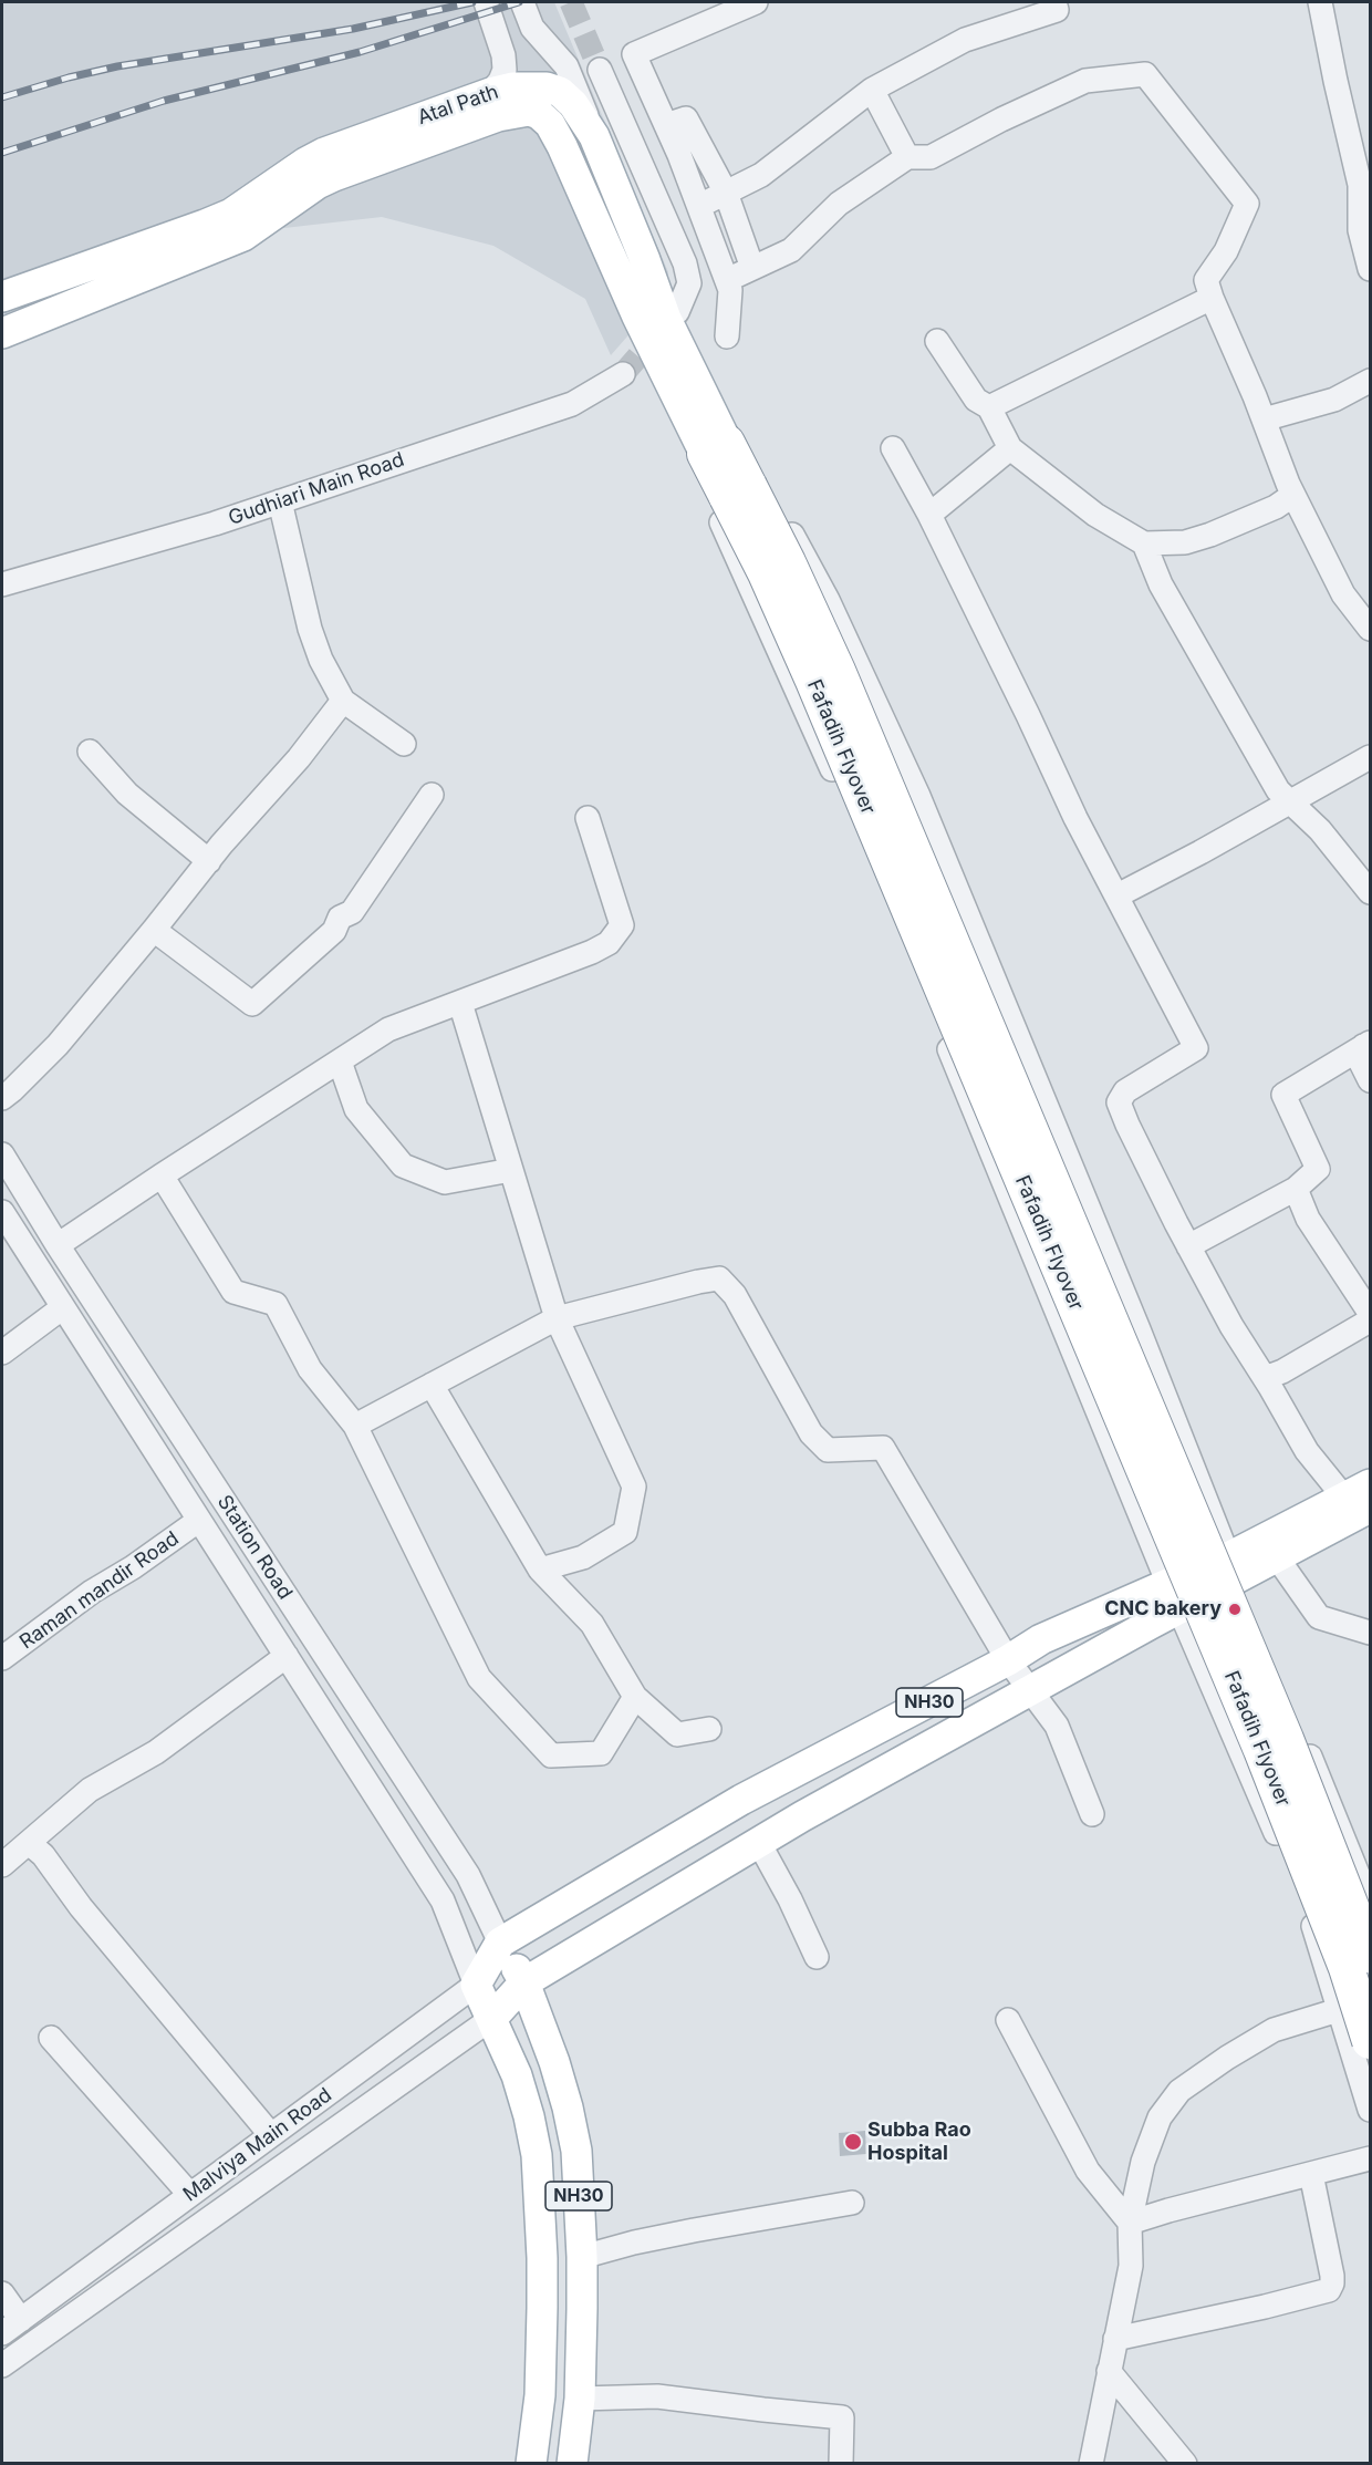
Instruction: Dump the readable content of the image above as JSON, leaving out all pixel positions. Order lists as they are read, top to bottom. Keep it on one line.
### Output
{"streets":{"highway":["Fafadih Flyover"],"main road":["Atal Path","NH30","Malviya Main Road"],"street":["Gudhiari Main Road","Station Road","Raman mandir Road"]},"crossings":[["Atal Path","Fafadih Flyover"],["Station Road","Raman mandir Road"],["Station Road","NH30"],["Station Road","Malviya Main Road"],["NH30","Malviya Main Road"]],"places":["CNC bakery","Subba Rao Hospital"]}
